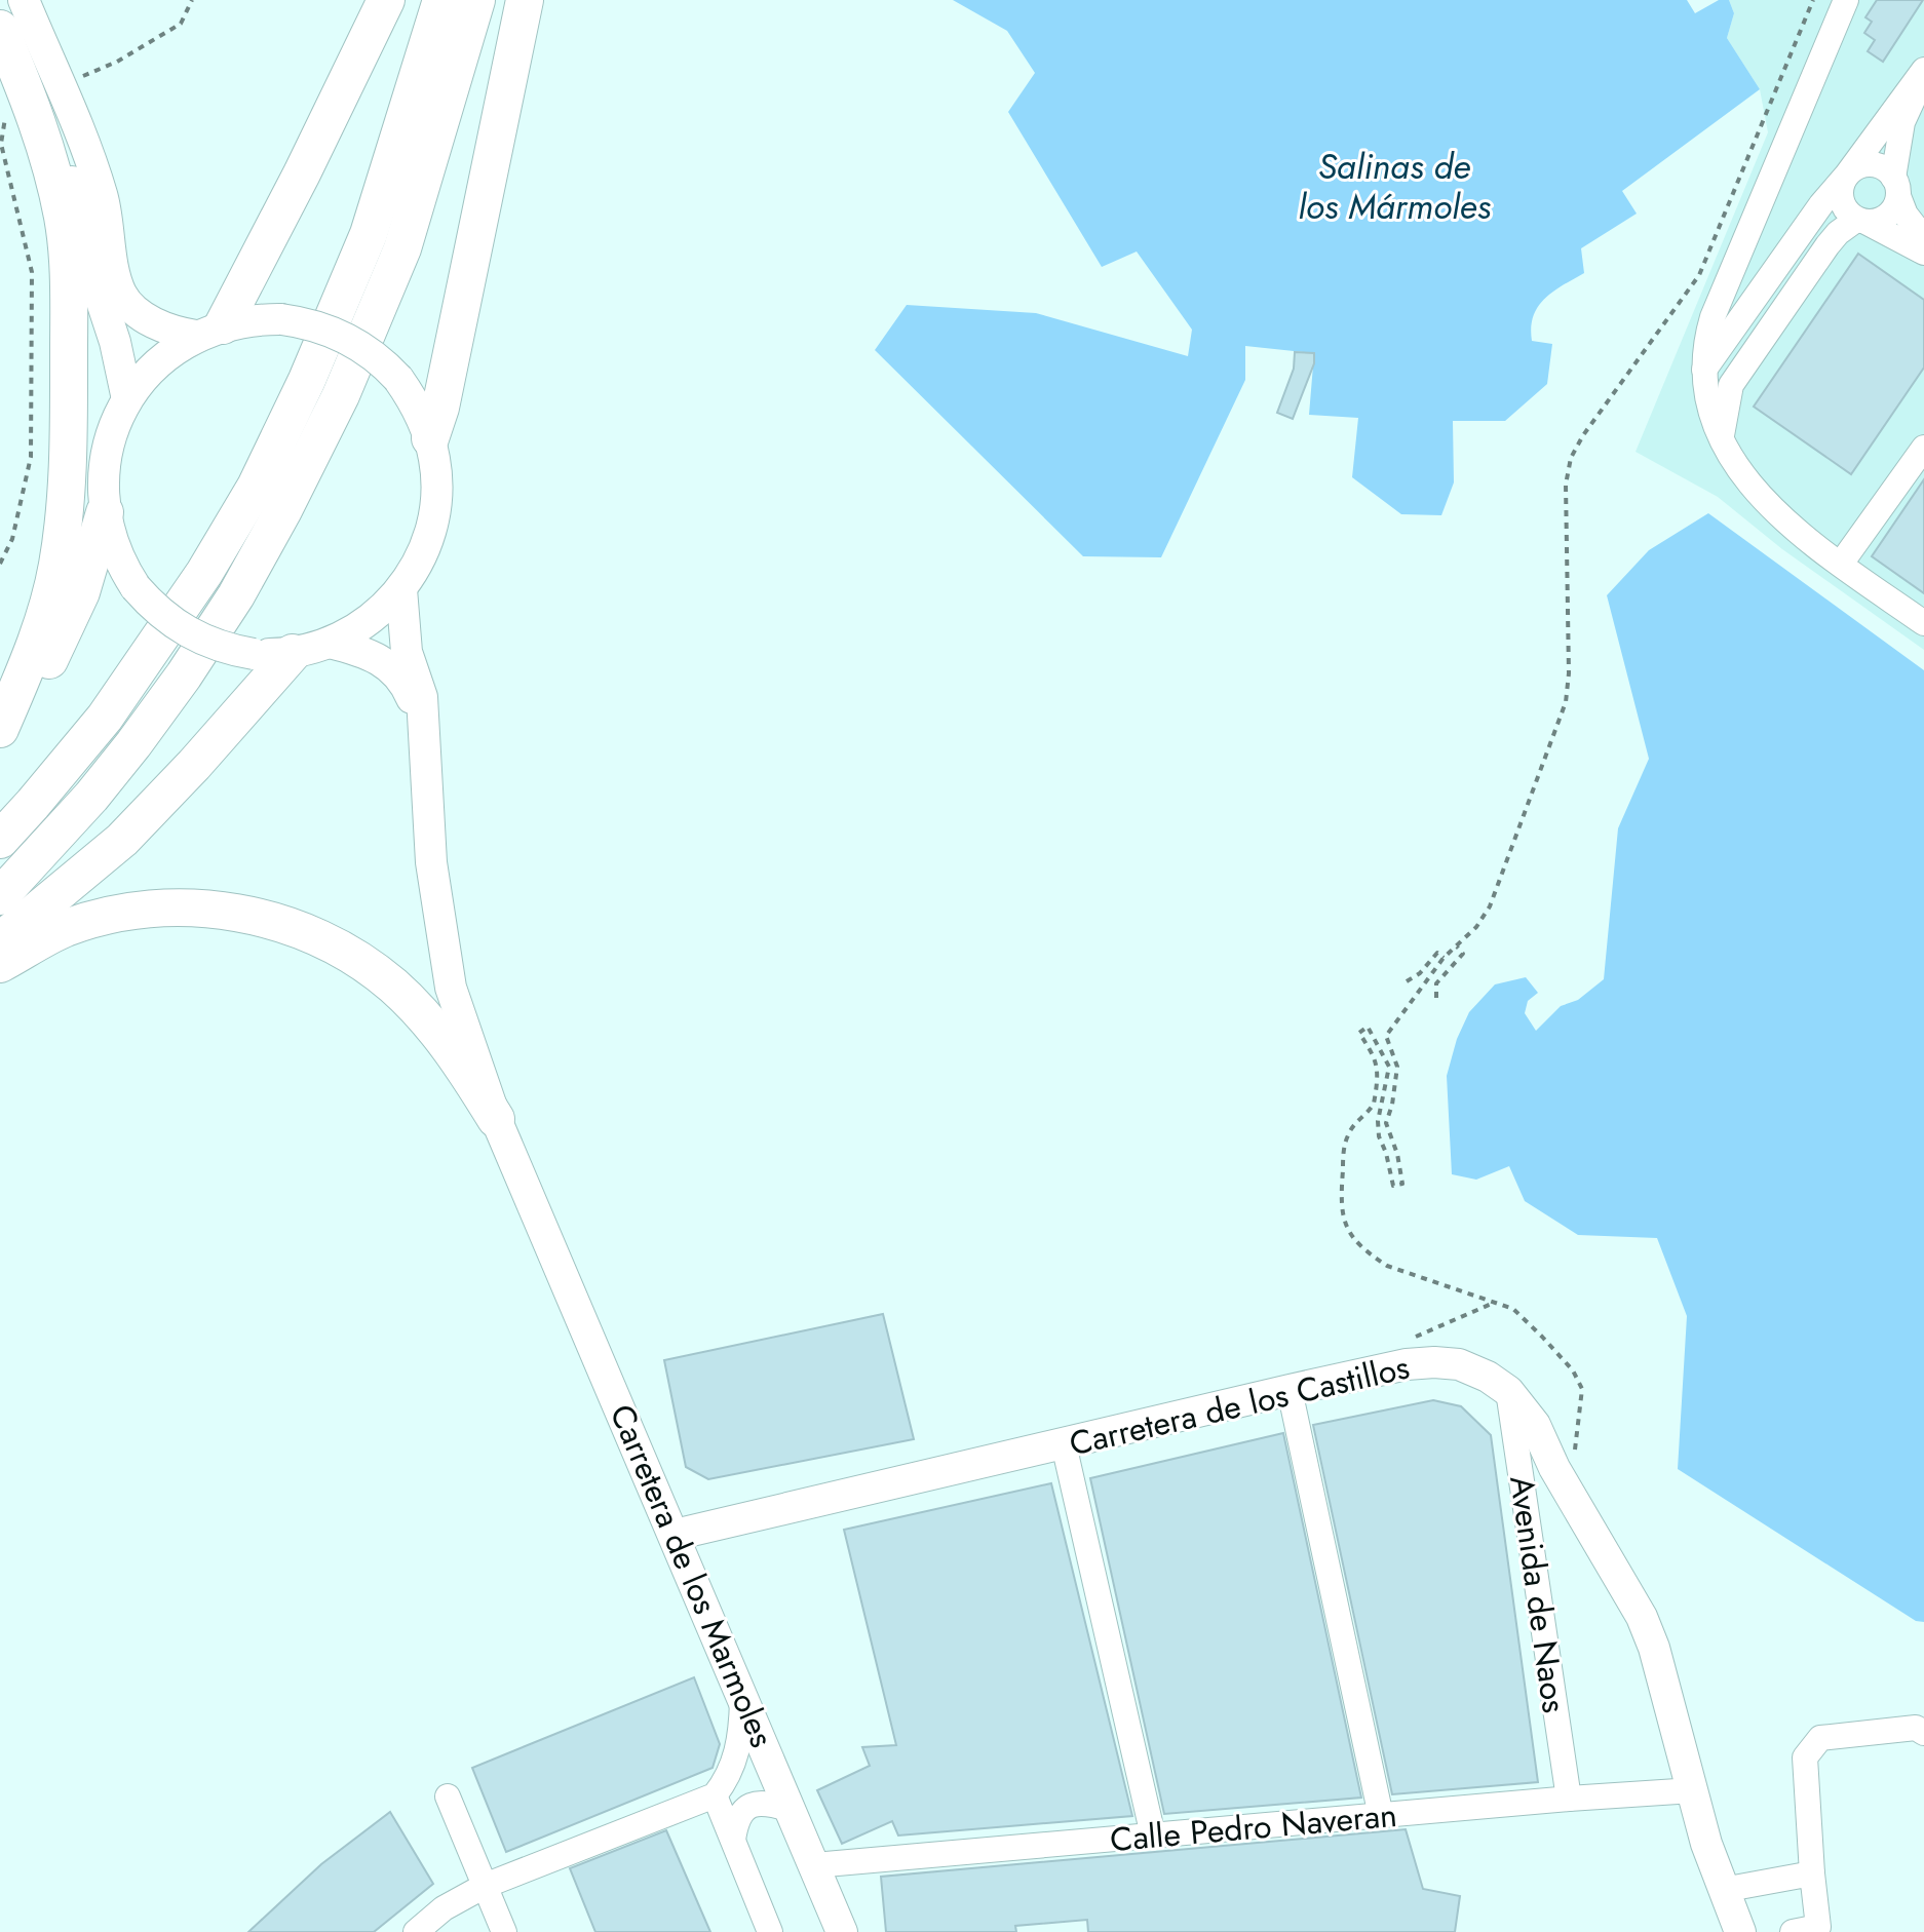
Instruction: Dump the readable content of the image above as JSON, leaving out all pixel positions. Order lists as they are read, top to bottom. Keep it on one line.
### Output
{"streets":{"main road":["Carretera de los Castillos","Carretera de los Marmoles"],"street":["Avenida de Naos","Calle Pedro Naveran"]},"crossings":[["Carretera de los Castillos","Carretera de los Marmoles"],["Carretera de los Castillos","Avenida de Naos"],["Carretera de los Castillos","Calle Pedro Naveran"],["Carretera de los Marmoles","Calle Pedro Naveran"],["Avenida de Naos","Calle Pedro Naveran"]],"water":["Salinas de los Mármoles"]}
